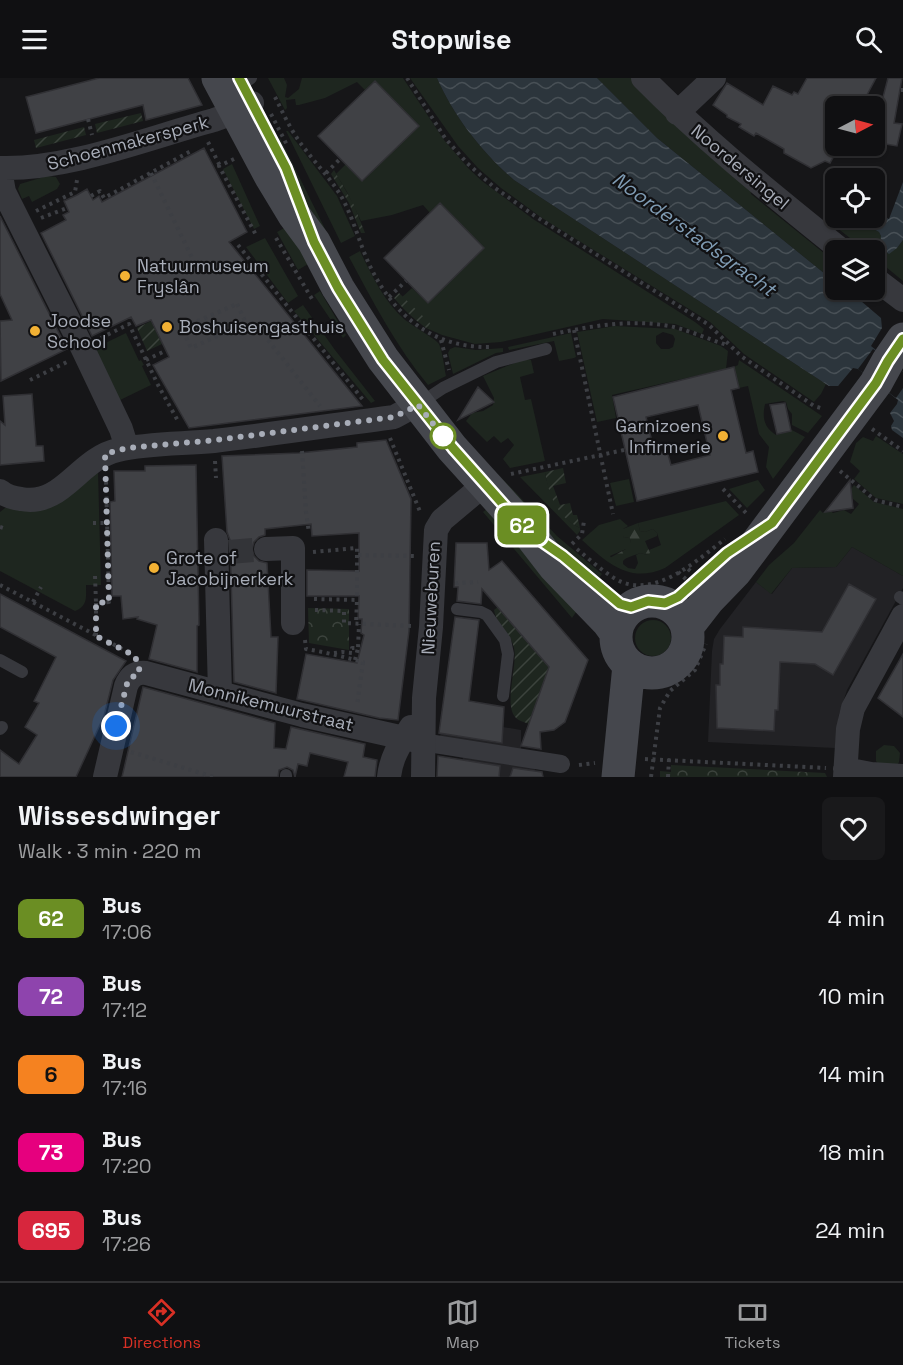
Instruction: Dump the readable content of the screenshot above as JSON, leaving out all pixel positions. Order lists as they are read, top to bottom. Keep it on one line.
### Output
{"streets":{"street":["Schoenmakersperk","Noordersingel","Nieuweburen","Monnikemuurstraat"]},"crossings":[["Nieuweburen","Monnikemuurstraat"]],"water":["Noorderstadsgracht"],"places":["Natuurmuseum Fryslân","Boshuisengasthuis","Joodse School","Garnizoens Infirmerie","Grote of Jacobijnerkerk"],"lines":["bus line 62"],"north":"right","page":{"header":"Stopwise","on_map":"62","heading":["Wissesdwinger","Walk · 3 min · 220 m"],"list":[{"mark":"62","name":"Bus","note":"17:06","value":"4 min"},{"mark":"72","name":"Bus","note":"17:12","value":"10 min"},{"mark":"6","name":"Bus","note":"17:16","value":"14 min"},{"mark":"73","name":"Bus","note":"17:20","value":"18 min"},{"mark":"695","name":"Bus","note":"17:26","value":"24 min"}],"tabs":["Directions","Map","Tickets"]}}
